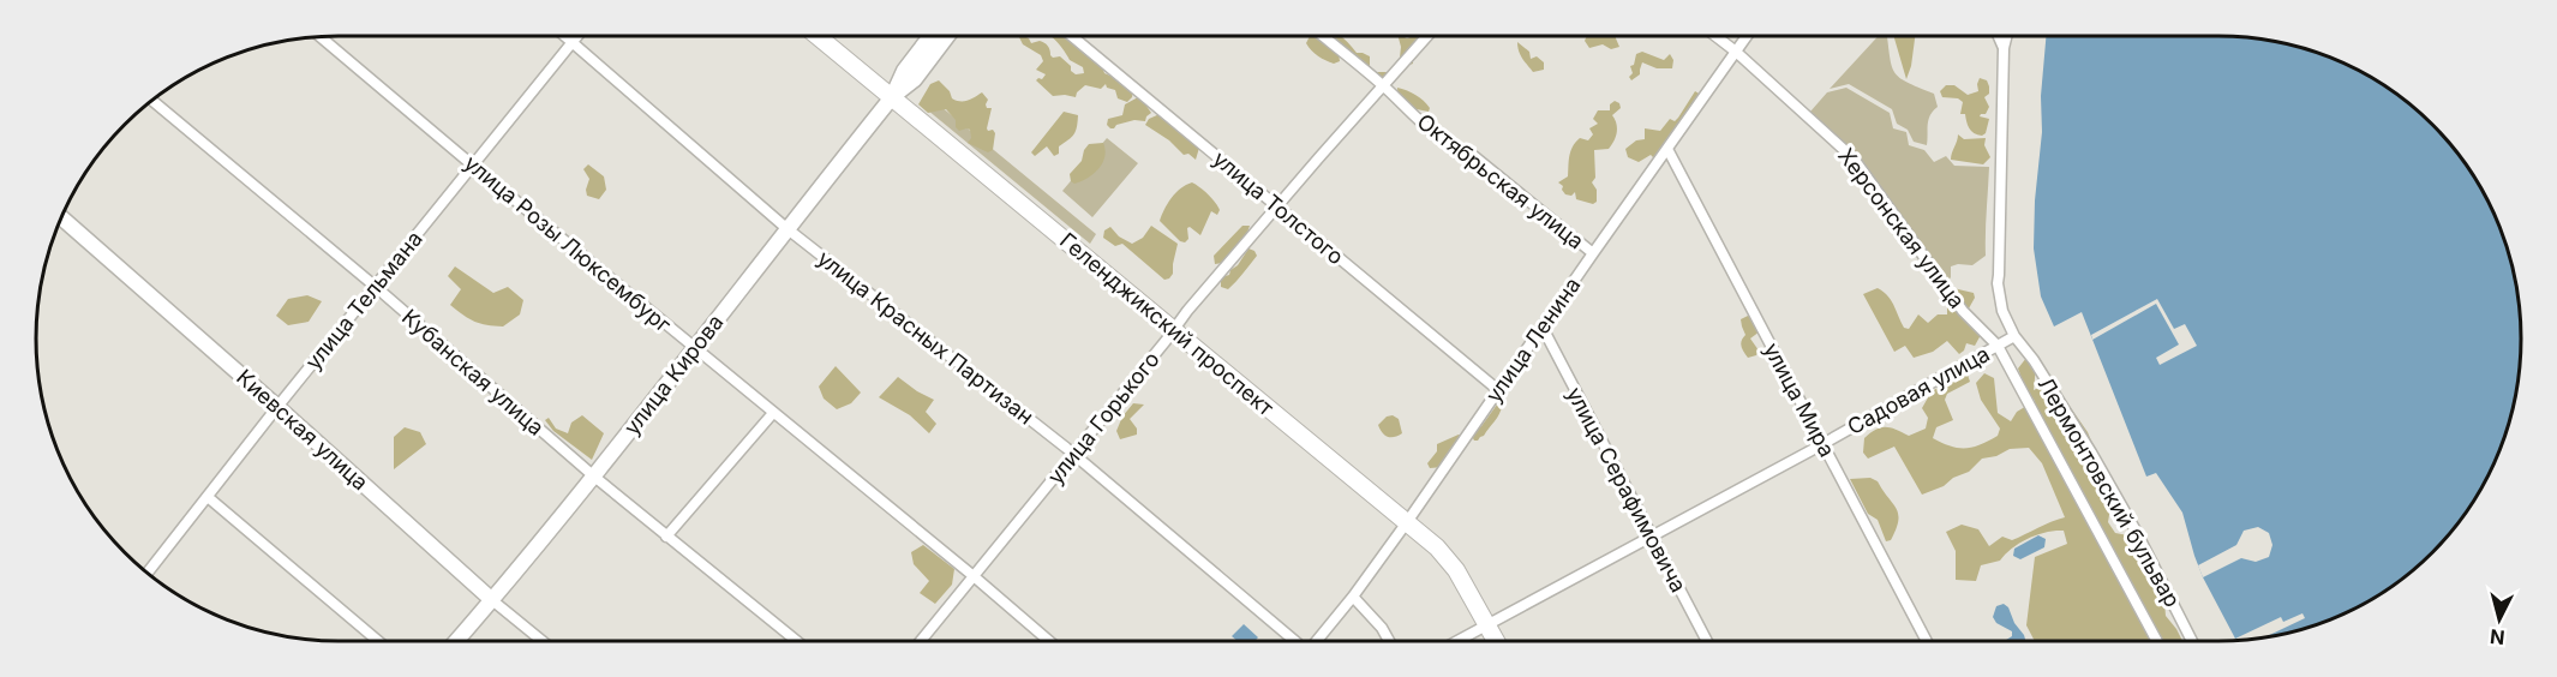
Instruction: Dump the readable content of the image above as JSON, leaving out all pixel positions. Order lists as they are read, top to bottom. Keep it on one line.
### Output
{"streets":{"main road":["Геленджикский проспект","улица Кирова","Киевская улица"],"street":["Октябрьская улица","улица Толстого","Херсонская улица","улица Розы Люксембург","улица Тельмана","улица Красных Партизан","улица Ленина","Кубанская улица","Садовая улица","улица Мира","улица Горького","улица Серафимовича","Лермонтовский бульвар"]},"crossings":[["Октябрьская улица","улица Ленина"],["Октябрьская улица","улица Горького"],["улица Толстого","улица Ленина"],["улица Толстого","улица Горького"],["Херсонская улица","улица Ленина"],["Херсонская улица","Садовая улица"],["Херсонская улица","Лермонтовский бульвар"],["улица Розы Люксембург","улица Тельмана"],["улица Розы Люксембург","улица Кирова"],["улица Розы Люксембург","улица Горького"],["улица Тельмана","улица Красных Партизан"],["улица Тельмана","Кубанская улица"],["улица Тельмана","Киевская улица"],["Геленджикский проспект","улица Ленина"],["Геленджикский проспект","улица Кирова"],["Геленджикский проспект","Садовая улица"],["Геленджикский проспект","улица Горького"],["улица Красных Партизан","улица Кирова"],["улица Красных Партизан","улица Горького"],["улица Ленина","улица Мира"],["улица Ленина","улица Серафимовича"],["Кубанская улица","улица Кирова"],["улица Кирова","Киевская улица"],["Садовая улица","улица Мира"],["Садовая улица","улица Серафимовича"],["Садовая улица","Лермонтовский бульвар"]],"north":"bottom"}
